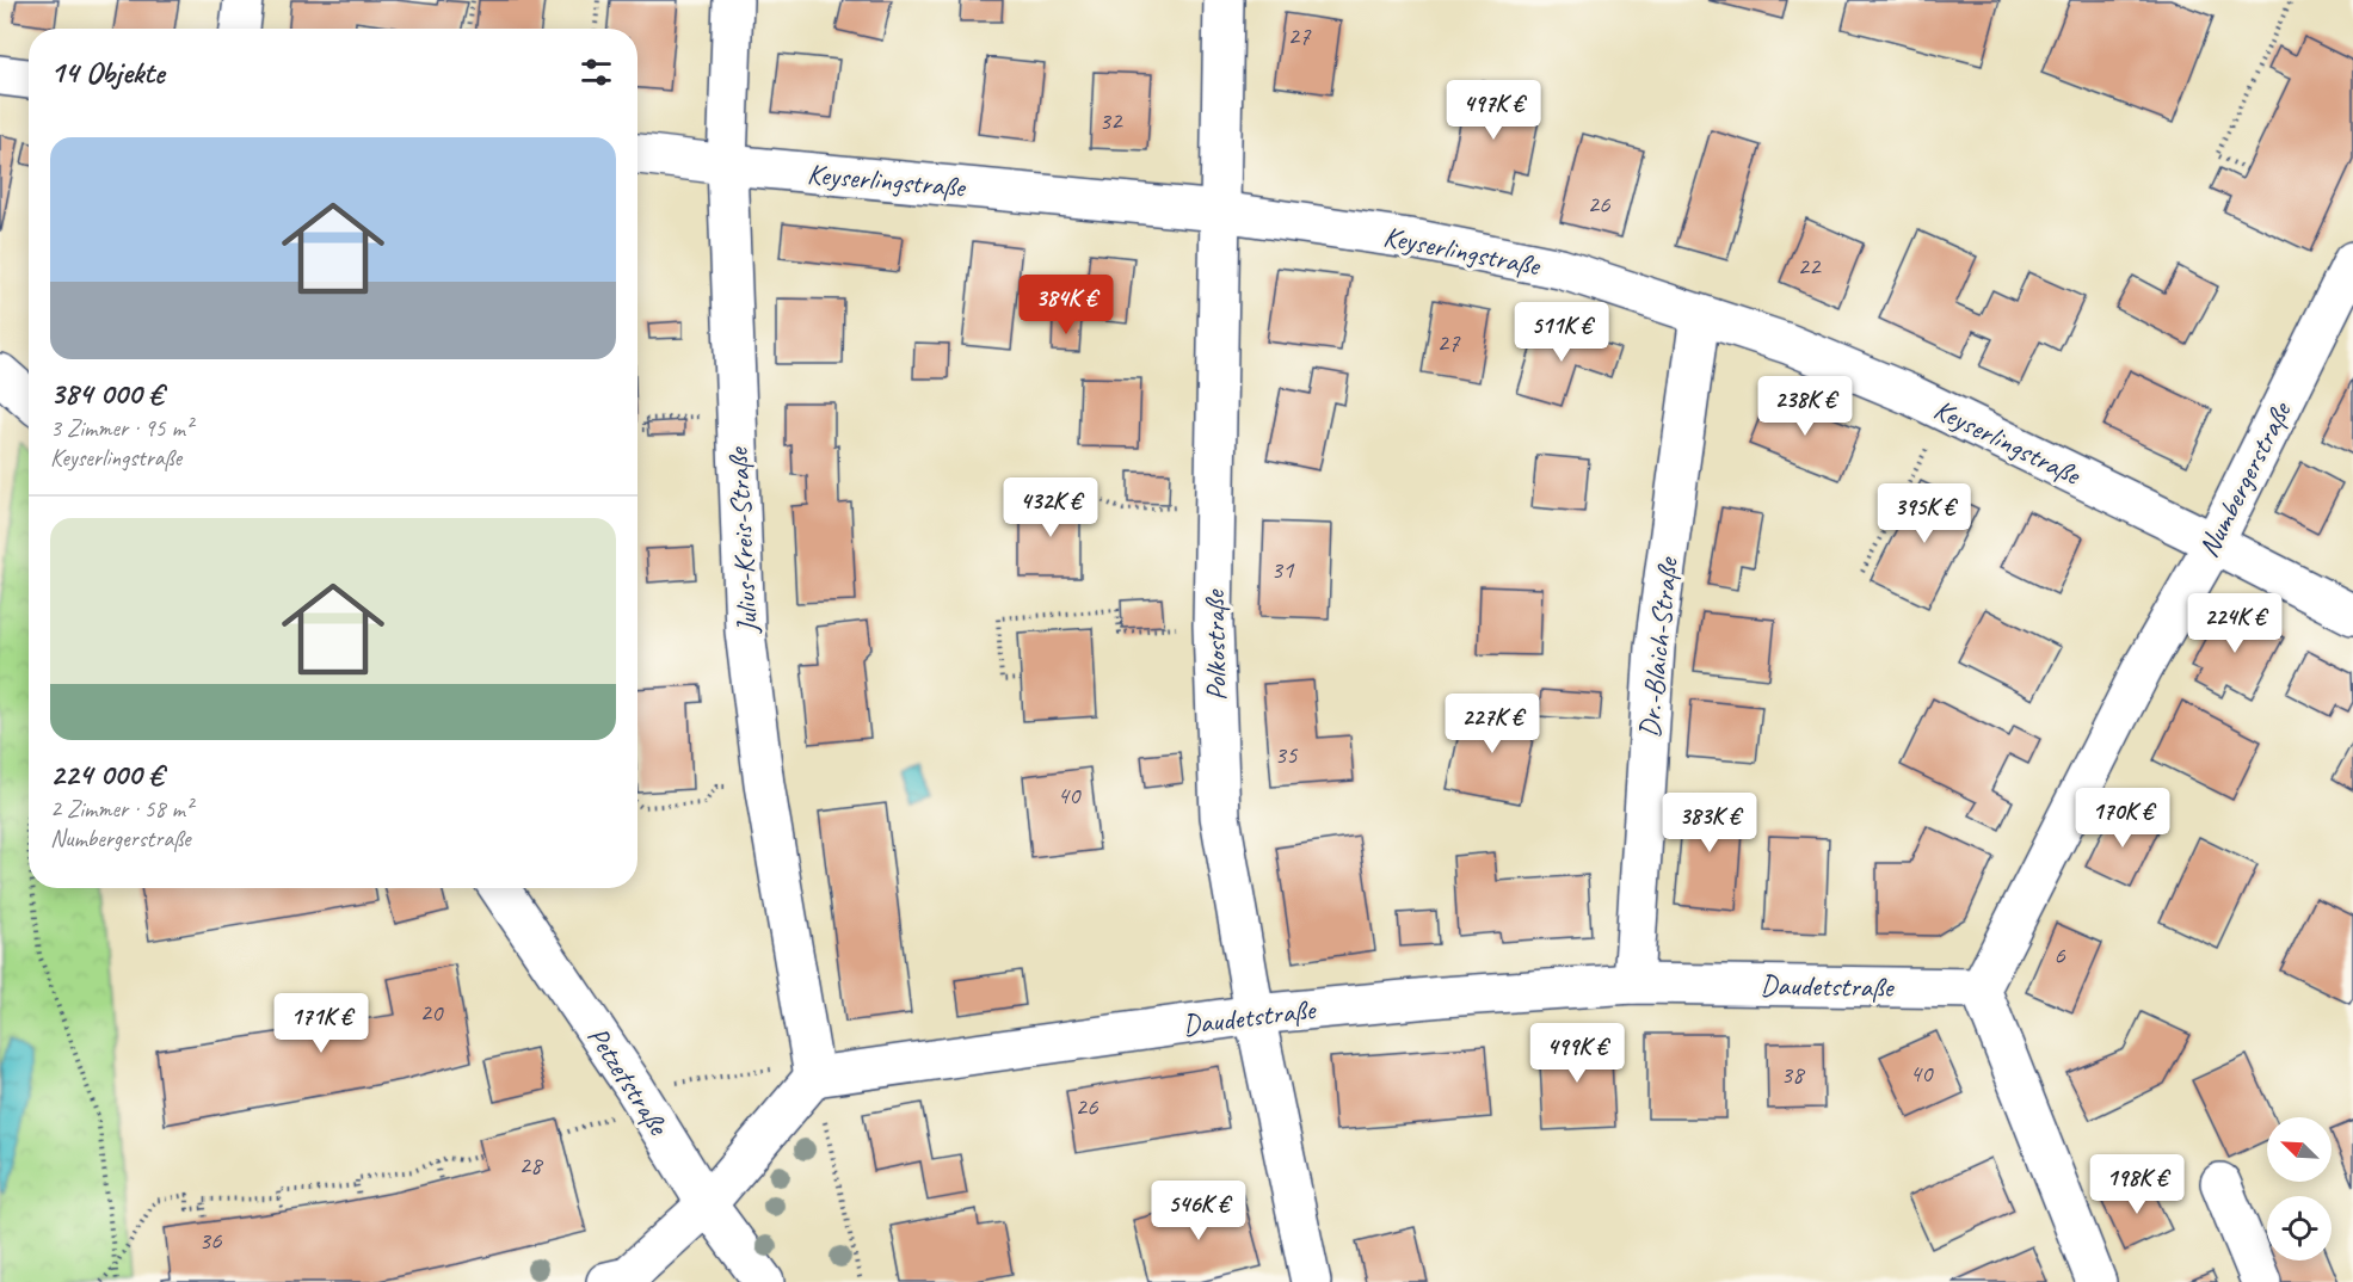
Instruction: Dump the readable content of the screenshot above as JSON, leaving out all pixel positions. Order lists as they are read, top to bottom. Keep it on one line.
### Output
{"streets":{"street":["Keyserlingstraße","Numbergerstraße","Julius-Kreis-Straße","Polkostraße","Dr.-Blaich-Straße","Daudetstraße","Petzetstraße"]},"crossings":[["Keyserlingstraße","Numbergerstraße"],["Keyserlingstraße","Julius-Kreis-Straße"],["Keyserlingstraße","Polkostraße"],["Keyserlingstraße","Dr.-Blaich-Straße"],["Numbergerstraße","Daudetstraße"],["Julius-Kreis-Straße","Daudetstraße"],["Polkostraße","Daudetstraße"],["Dr.-Blaich-Straße","Daudetstraße"]],"house_numbers":["27","32","26","22","27","31","35","40","6","20","40","38","26","28","36"],"north":"top left","page":{"heading":"14 Objekte","price":["497K €","384K €","511K €","238K €","432K €","395K €","224K €","227K €","170K €","383K €","171K €","499K €","198K €","546K €"],"list":[{"name":"384 000 €","note":"3 Zimmer · 95 m² · Keyserlingstraße"},{"name":"224 000 €","note":"2 Zimmer · 58 m² · Numbergerstraße"}]}}
